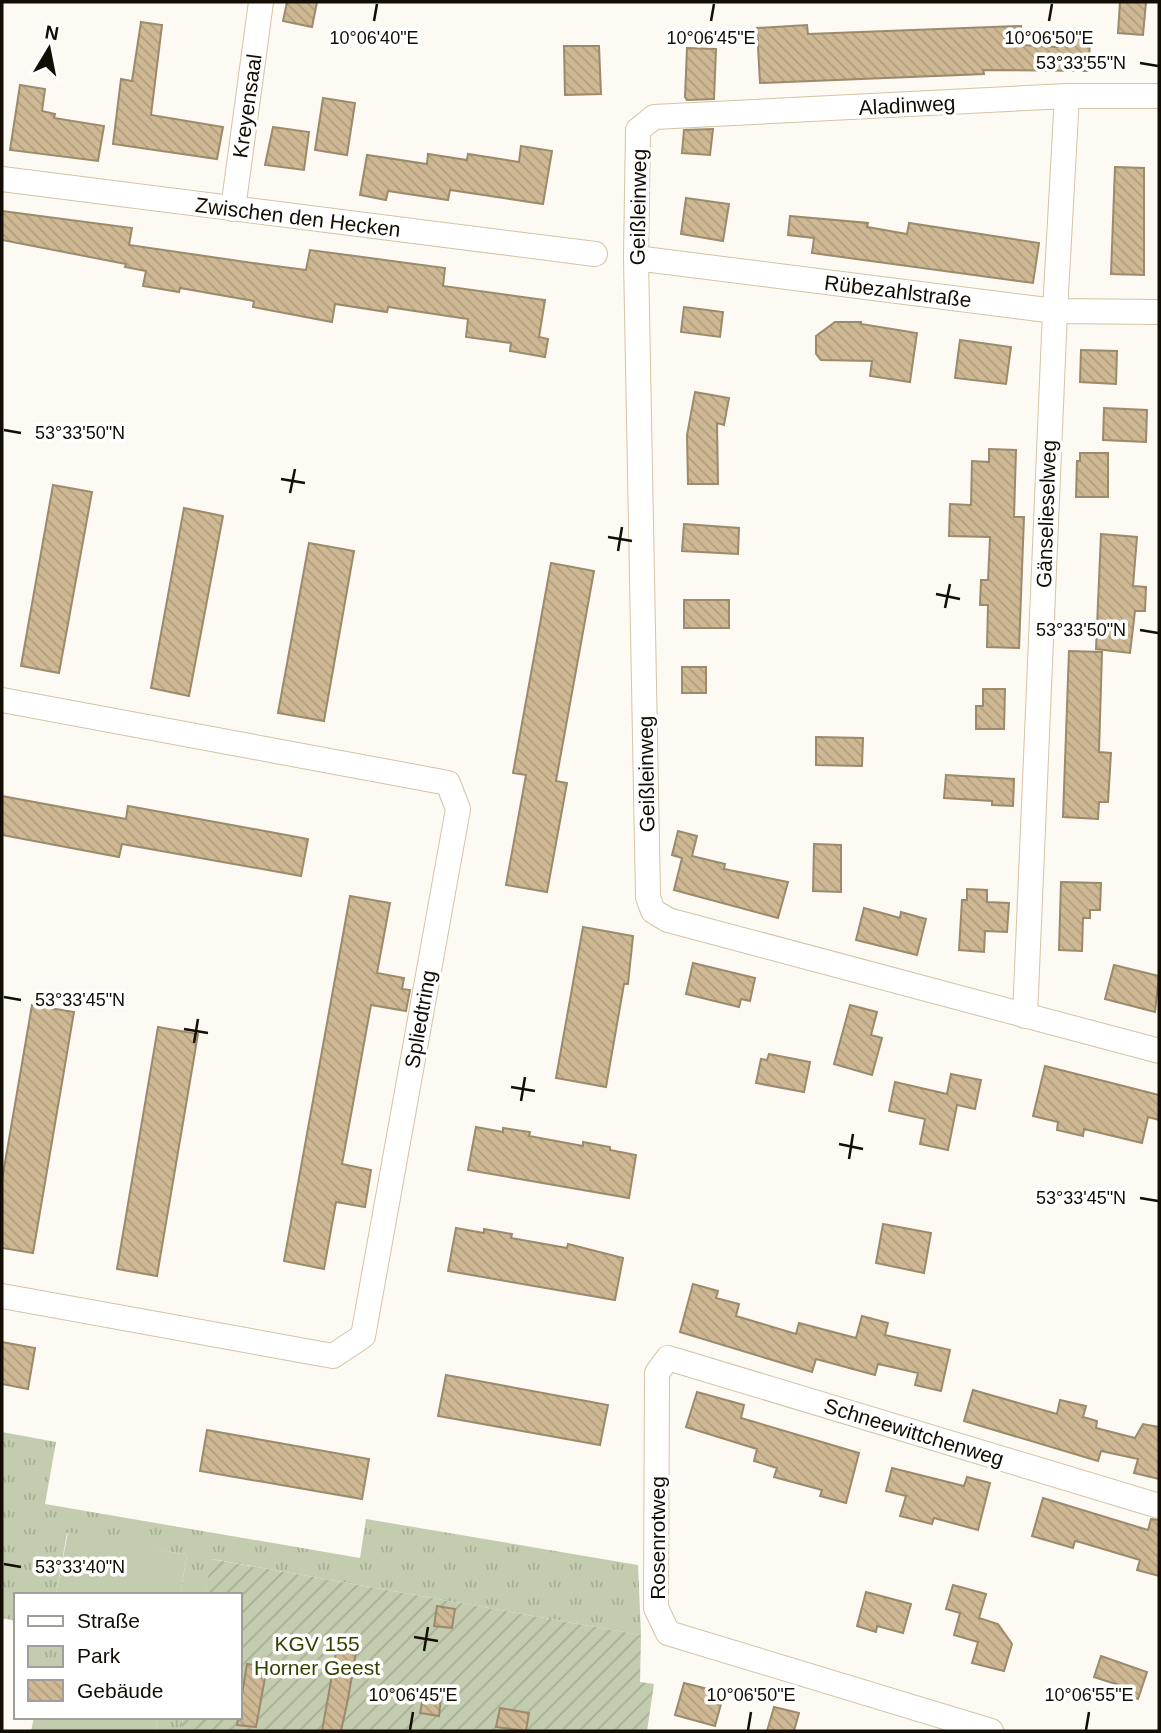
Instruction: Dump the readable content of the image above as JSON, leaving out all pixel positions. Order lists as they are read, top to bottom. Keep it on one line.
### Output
{"streets":{"street":["Aladinweg","Kreyensaal","Geißleinweg","Zwischen den Hecken","Rübezahlstraße","Gänselieselweg","Spliedtring","Schneewittchenweg","Rosenrotweg"]},"crossings":[["Aladinweg","Geißleinweg"],["Aladinweg","Gänselieselweg"],["Kreyensaal","Zwischen den Hecken"],["Geißleinweg","Rübezahlstraße"],["Geißleinweg","Gänselieselweg"],["Rübezahlstraße","Gänselieselweg"],["Schneewittchenweg","Rosenrotweg"]],"parks":["KGV 155 Horner Geest"],"legend":["Straße","Park","Gebäude"],"north":"top","coordinates":["10°06'40\"E","10°06'45\"E","10°06'50\"E","53°33'55\"N","53°33'50\"N","53°33'45\"N","53°33'40\"N","10°06'55\"E"]}
